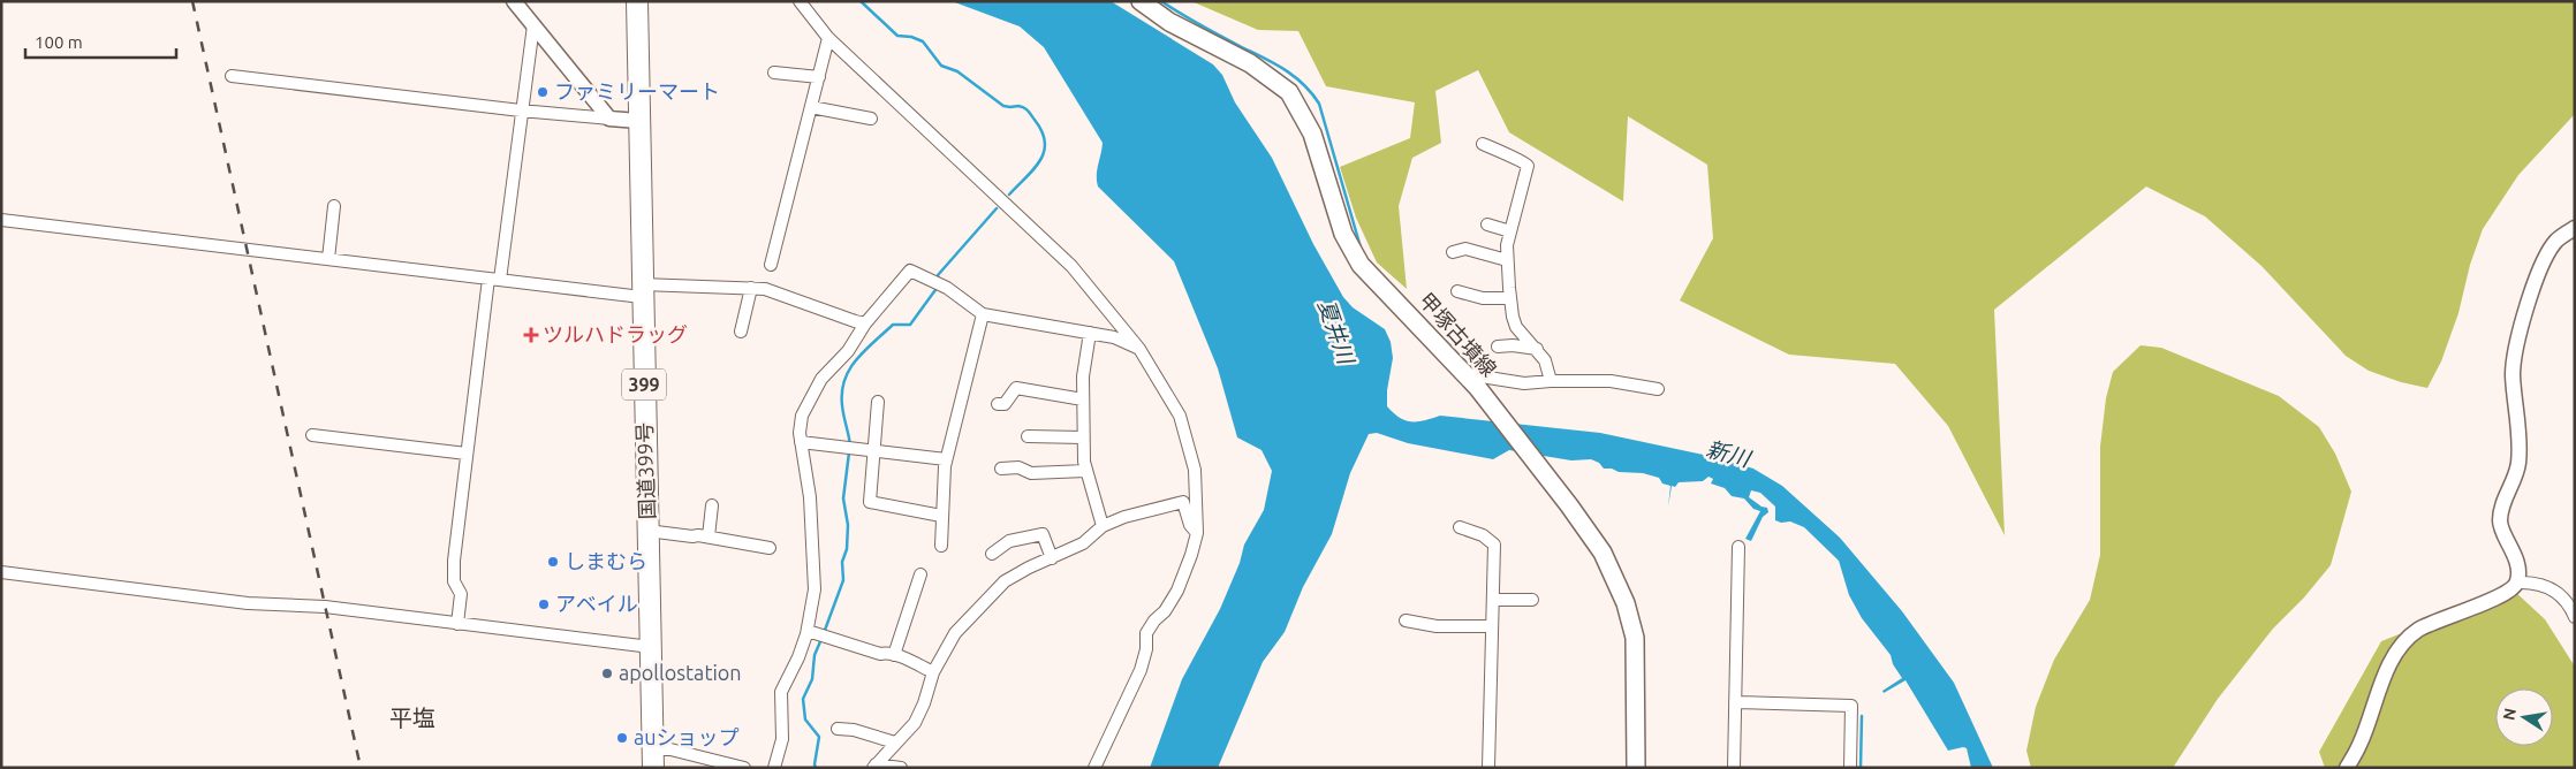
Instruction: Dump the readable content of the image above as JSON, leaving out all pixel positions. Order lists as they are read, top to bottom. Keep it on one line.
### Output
{"streets":{"highway":["399","国道399号"],"main road":["甲塚古墳線"]},"districts":["平塩"],"water":["夏井川","新川"],"places":{"other":["ファミリーマート","しまむら","アベイル","apollostation","auショップ"],"health":["ツルハドラッグ"]},"scale_bar":"100 m","north":"left"}
